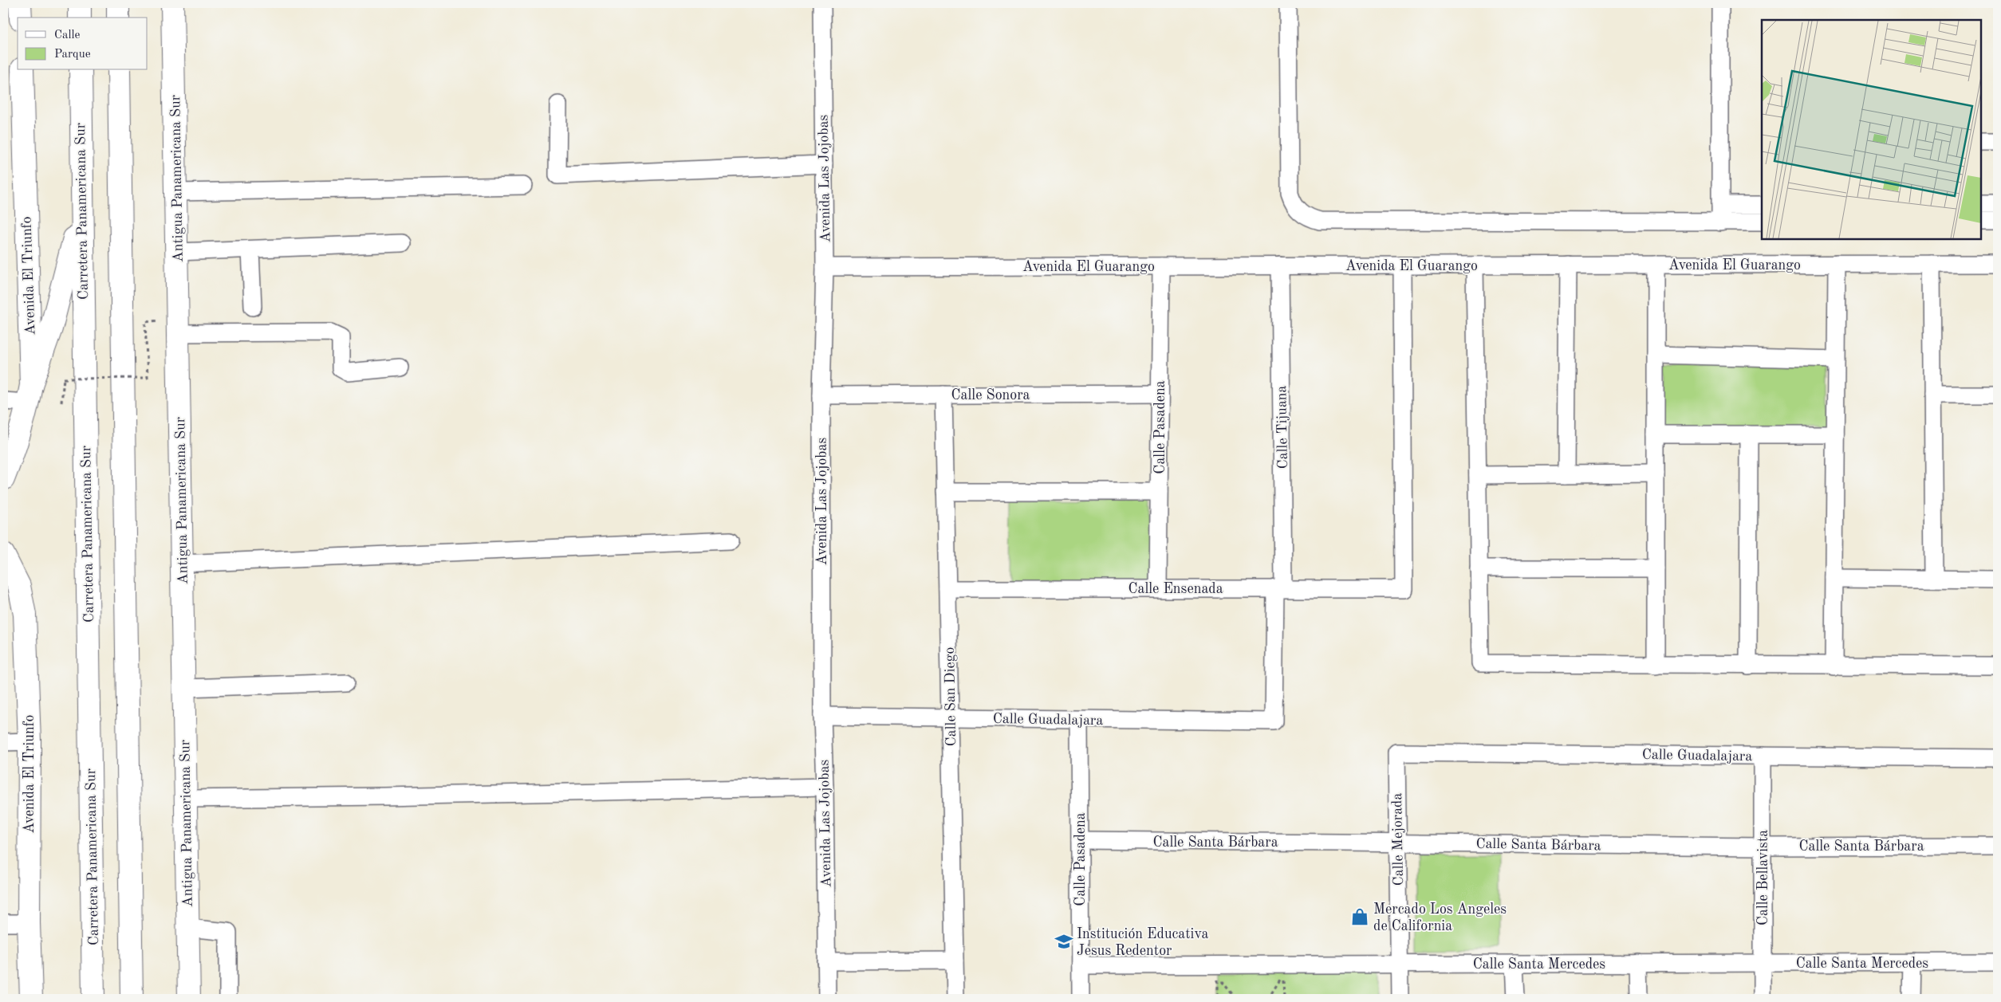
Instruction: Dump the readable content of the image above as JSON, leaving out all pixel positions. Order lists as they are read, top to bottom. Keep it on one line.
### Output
{"streets":{"main road":["Antigua Panamericana Sur","Carretera Panamericana Sur","Avenida El Triunfo"],"street":["Avenida Las Jojobas","Avenida El Guarango","Calle Sonora","Calle Pasadena","Calle Tijuana","Calle Ensenada","Calle San Diego","Calle Guadalajara","Calle Mejorada","Calle Santa Bárbara","Calle Bellavista","Calle Santa Mercedes"]},"crossings":[["Avenida Las Jojobas","Avenida El Guarango"],["Avenida Las Jojobas","Calle Sonora"],["Avenida Las Jojobas","Calle Guadalajara"],["Avenida El Guarango","Calle Pasadena"],["Avenida El Guarango","Calle Tijuana"],["Avenida El Guarango","Calle Ensenada"],["Calle Sonora","Calle Pasadena"],["Calle Sonora","Calle San Diego"],["Calle Pasadena","Calle Ensenada"],["Calle Pasadena","Calle Guadalajara"],["Calle Pasadena","Calle Santa Bárbara"],["Calle Pasadena","Calle Santa Mercedes"],["Calle Tijuana","Calle Ensenada"],["Calle Tijuana","Calle Guadalajara"],["Calle Ensenada","Calle San Diego"],["Calle San Diego","Calle Guadalajara"],["Calle Guadalajara","Calle Mejorada"],["Calle Guadalajara","Calle Bellavista"],["Calle Mejorada","Calle Santa Bárbara"],["Calle Mejorada","Calle Santa Mercedes"],["Calle Santa Bárbara","Calle Bellavista"],["Calle Bellavista","Calle Santa Mercedes"]],"places":{"shop":["Mercado Los Angeles de California"],"school or university":["Institución Educativa Jesus Redentor"]},"legend":["Calle","Parque"]}
